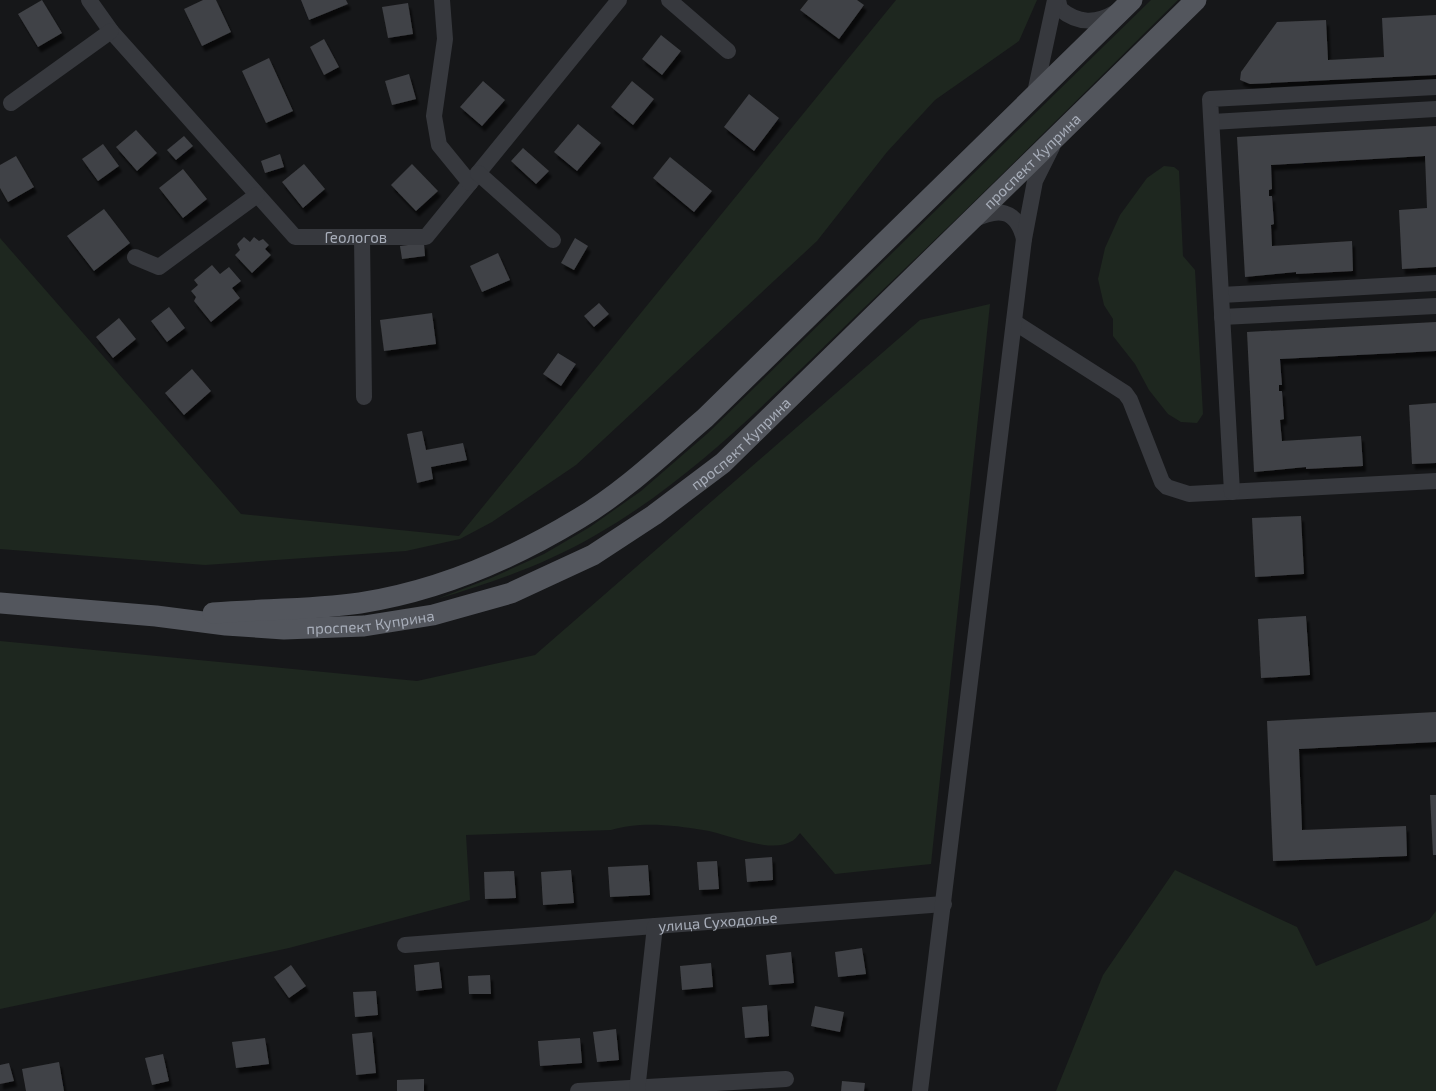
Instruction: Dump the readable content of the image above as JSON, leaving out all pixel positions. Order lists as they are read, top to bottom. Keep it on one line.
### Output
{"streets":{"main road":["проспект Куприна"],"street":["Геологов","улица Суходолье"]}}
